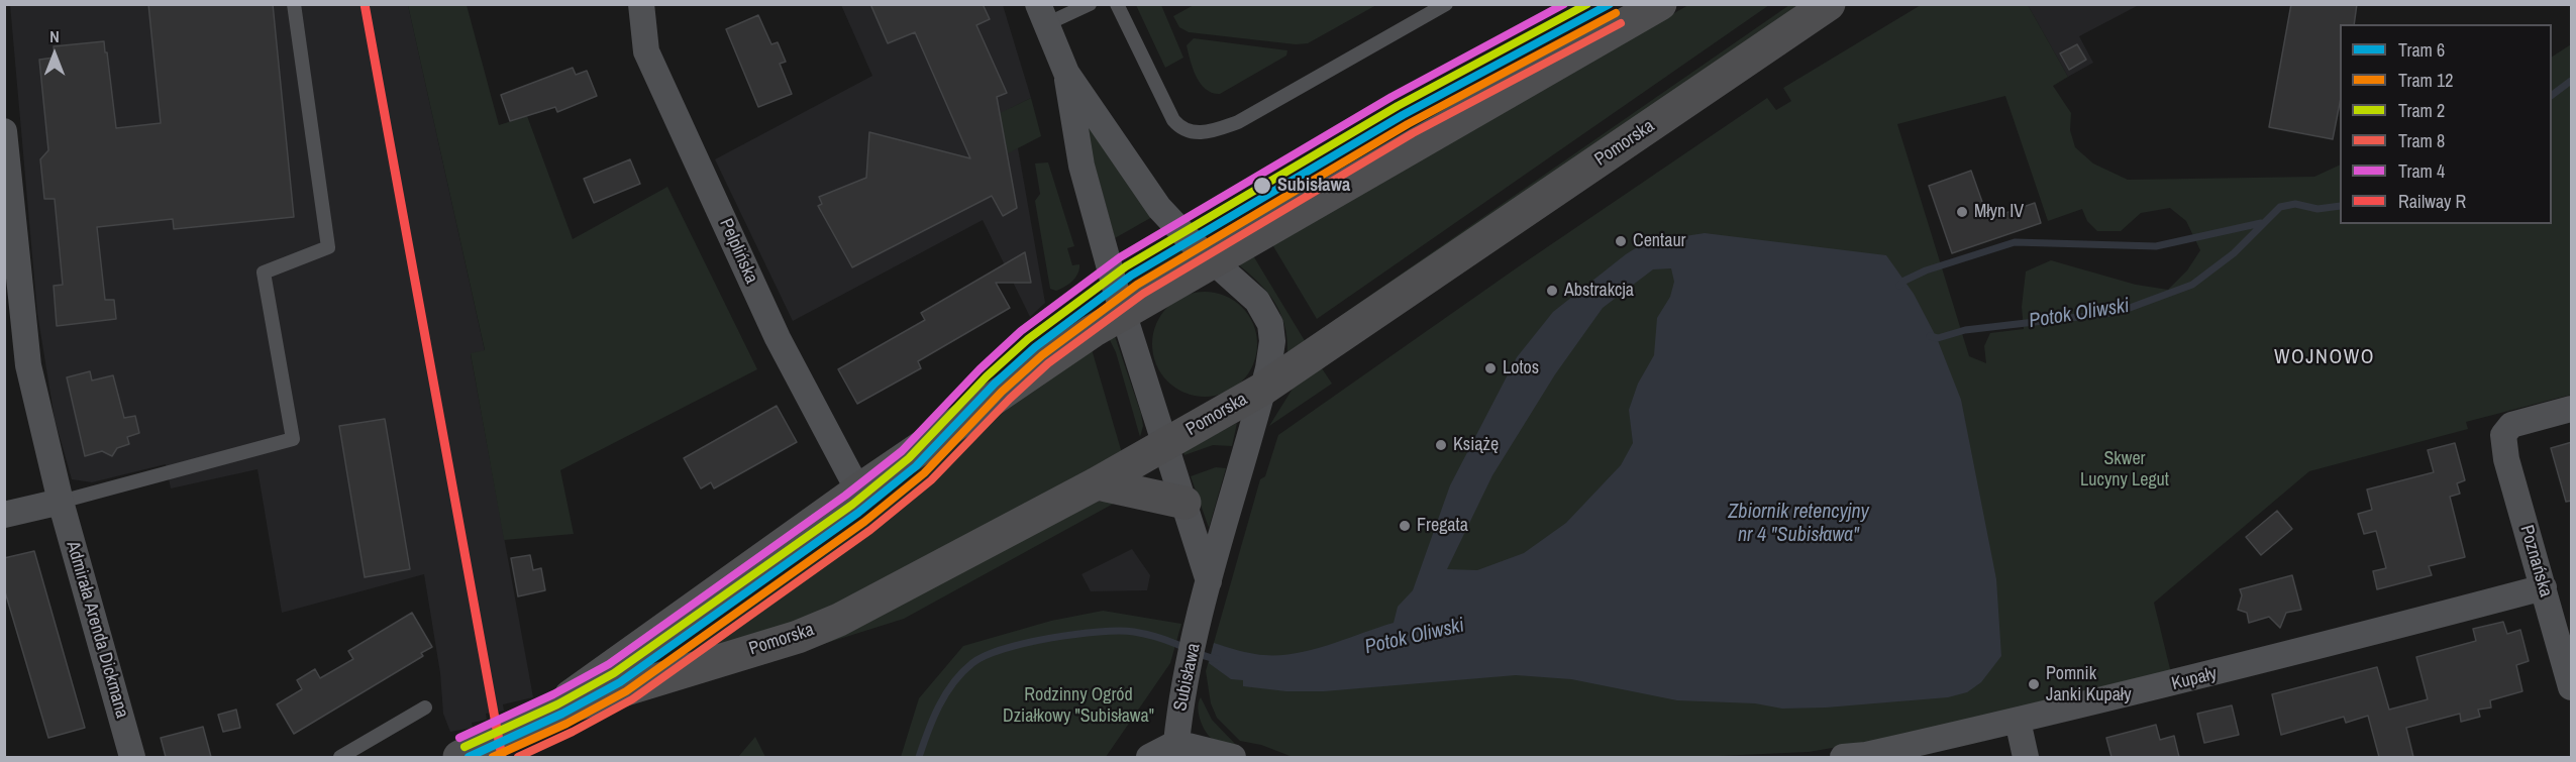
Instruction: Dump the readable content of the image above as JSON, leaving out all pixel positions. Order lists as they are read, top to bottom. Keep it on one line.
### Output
{"streets":{"main road":["Pomorska"],"street":["Pelplińska","Poznańska","Admirała Arenda Dickmana","Subisława","Kupały"]},"crossings":[["Pomorska","Pelplińska"],["Pomorska","Subisława"],["Poznańska","Kupały"]],"districts":["WOJNOWO"],"water":["Potok Oliwski","Zbiornik retencyjny nr 4 \"Subisława\""],"parks":["Skwer Lucyny Legut","Rodzinny Ogród Działkowy \"Subisława\""],"places":["Subisława","Młyn IV","Centaur","Abstrakcja","Lotos","Książę","Fregata","Pomnik Janki Kupały"],"lines":["tram line 6","tram line 2","tram line 4","rail line R","tram line 12","tram line 8"],"legend":["Tram 6","Tram 12","Tram 2","Tram 8","Tram 4","Railway R"],"north":"top"}
